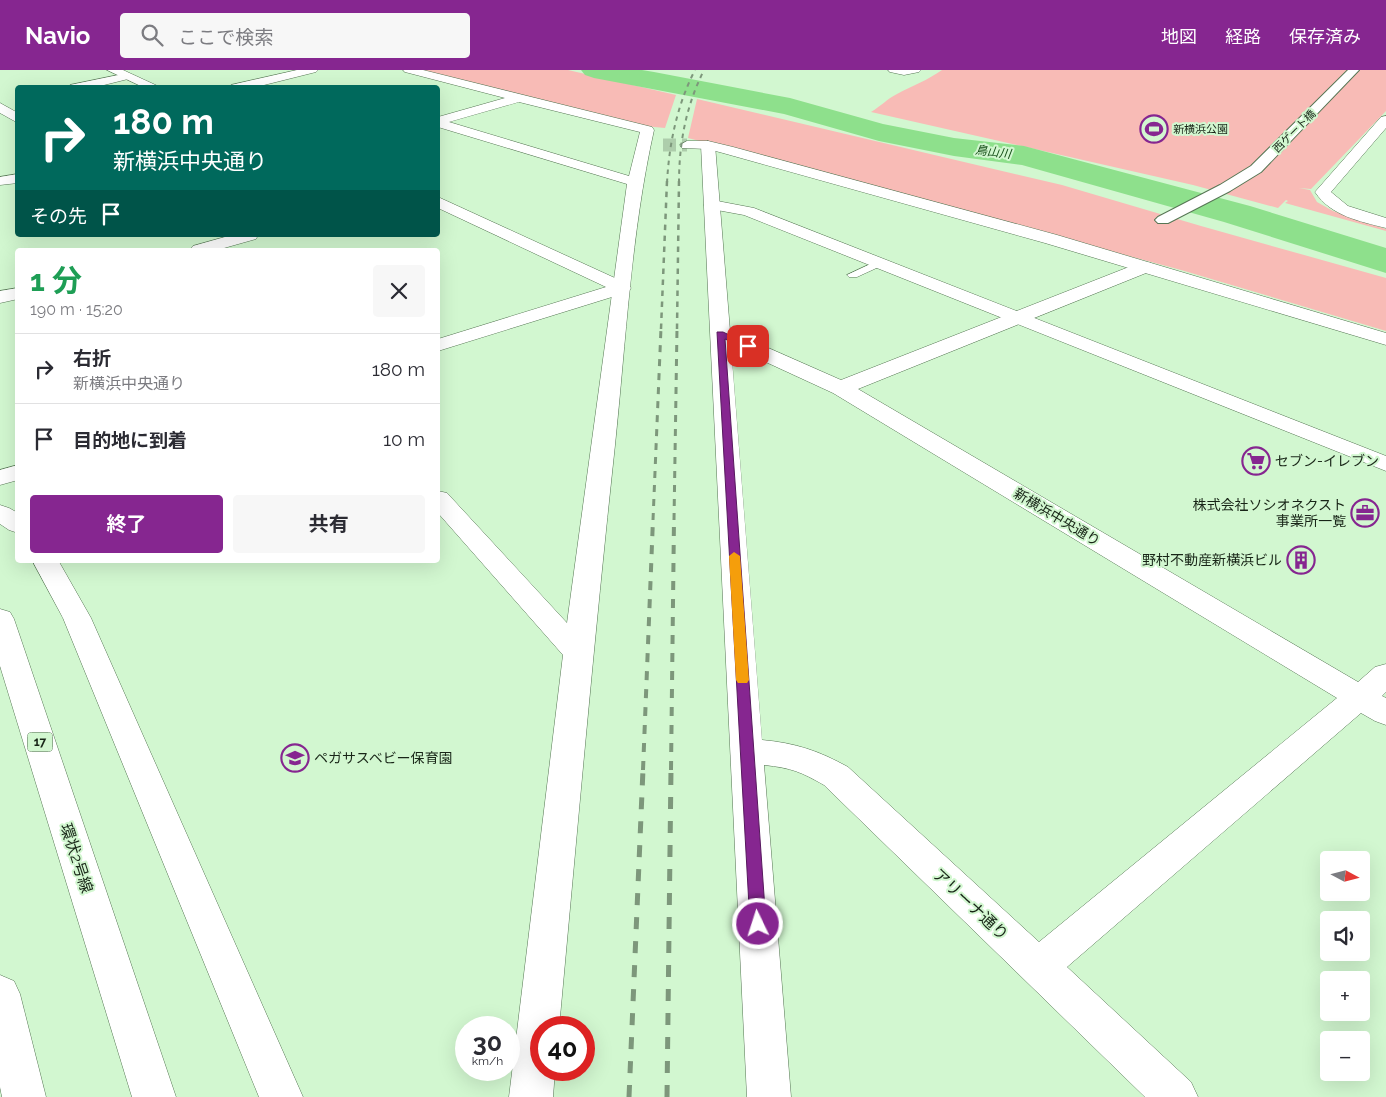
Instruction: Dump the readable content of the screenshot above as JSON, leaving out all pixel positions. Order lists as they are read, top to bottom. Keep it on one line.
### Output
{"streets":{"street":["西ゲート橋","新横浜中央通り","17","環状2号線","アリーナ通り"]},"water":["鳥山川"],"places":{"sports":["新横浜公園"],"supermarket":["セブン-イレブン"],"office":["株式会社ソシオネクスト 事業所一覧"],"building":["野村不動産新横浜ビル"],"school or university":["ペガサスベビー保育園"]},"north":"right","page":{"header":"Navio","search":"ここで検索","nav":["地図","経路","保存済み"],"turn":["180 m","新横浜中央通り"],"then":"その先","heading":["1 分","190 m · 15:20"],"list":[{"name":"右折","note":"新横浜中央通り","value":"180 m"},{"name":"目的地に到着","value":"10 m"}],"buttons":["終了","共有"],"map_buttons":["+","−"],"speed":"30 km/h","limit":"40"}}
